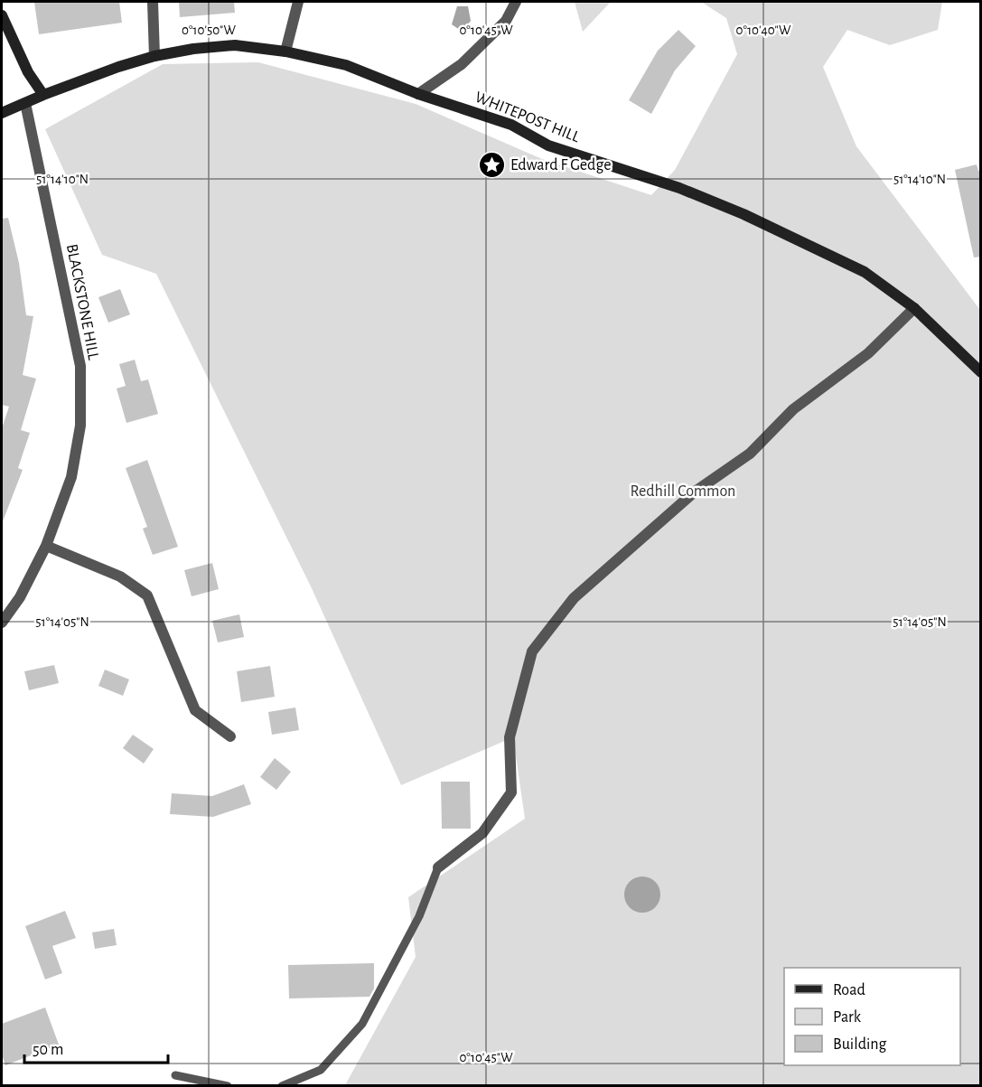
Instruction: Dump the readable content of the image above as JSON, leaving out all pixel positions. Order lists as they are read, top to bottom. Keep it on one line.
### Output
{"streets":{"street":["WHITEPOST HILL","BLACKSTONE HILL"]},"crossings":[["WHITEPOST HILL","BLACKSTONE HILL"]],"parks":["Redhill Common"],"places":{"place":["Edward F Gedge"]},"legend":["Road","Park","Building"],"scale_bar":"50 m","coordinates":["0°10'50\"W","0°10'45\"W","0°10'40\"W","51°14'10\"N","51°14'05\"N"]}
